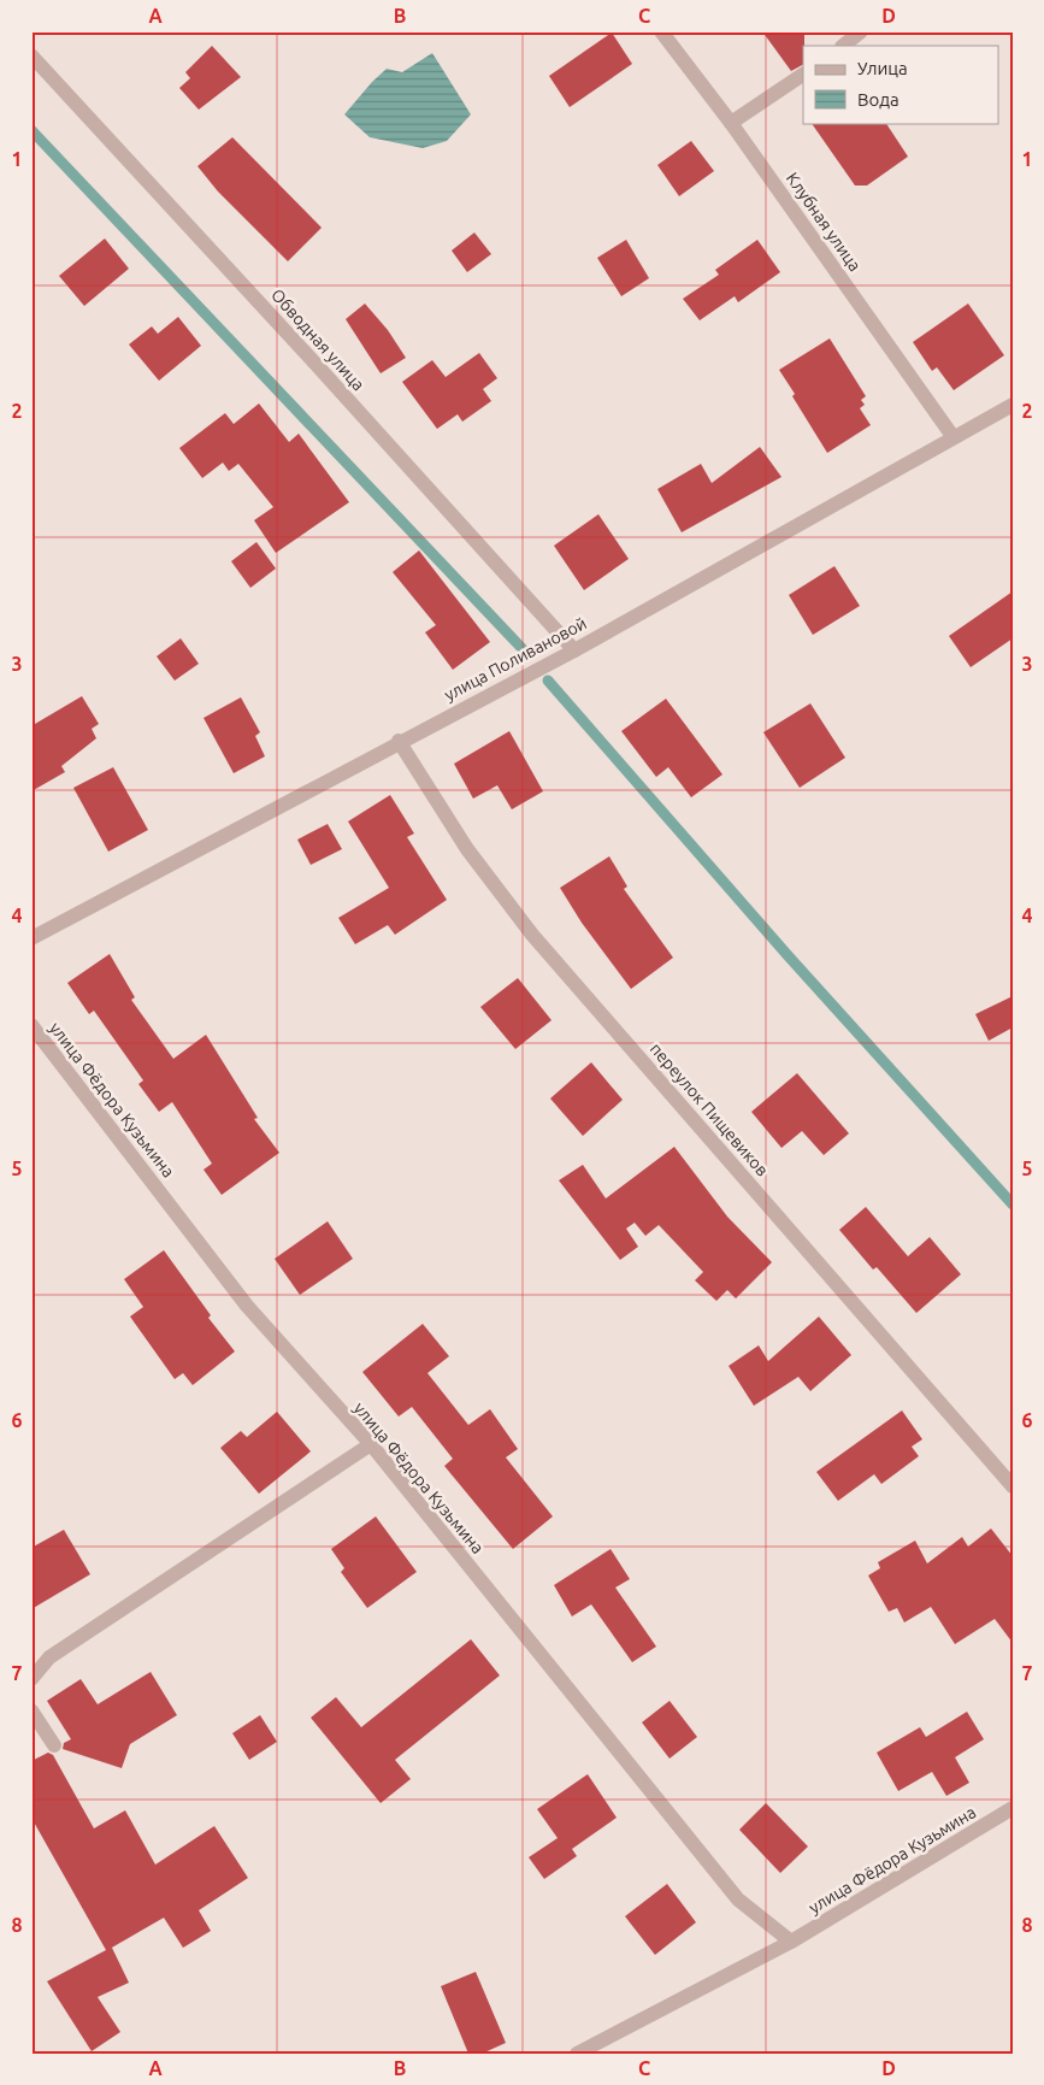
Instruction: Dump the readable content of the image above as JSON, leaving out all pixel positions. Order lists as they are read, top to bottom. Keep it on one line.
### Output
{"streets":{"street":["Клубная улица","Обводная улица","улица Поливановой","улица Фёдора Кузьмина","переулок Пищевиков"]},"crossings":[["Клубная улица","улица Поливановой"],["Обводная улица","улица Поливановой"],["улица Поливановой","переулок Пищевиков"]],"legend":["Улица","Вода"],"grid":{"columns":["A","B","C","D"],"rows":["1","2","3","4","5","6","7","8"]}}
